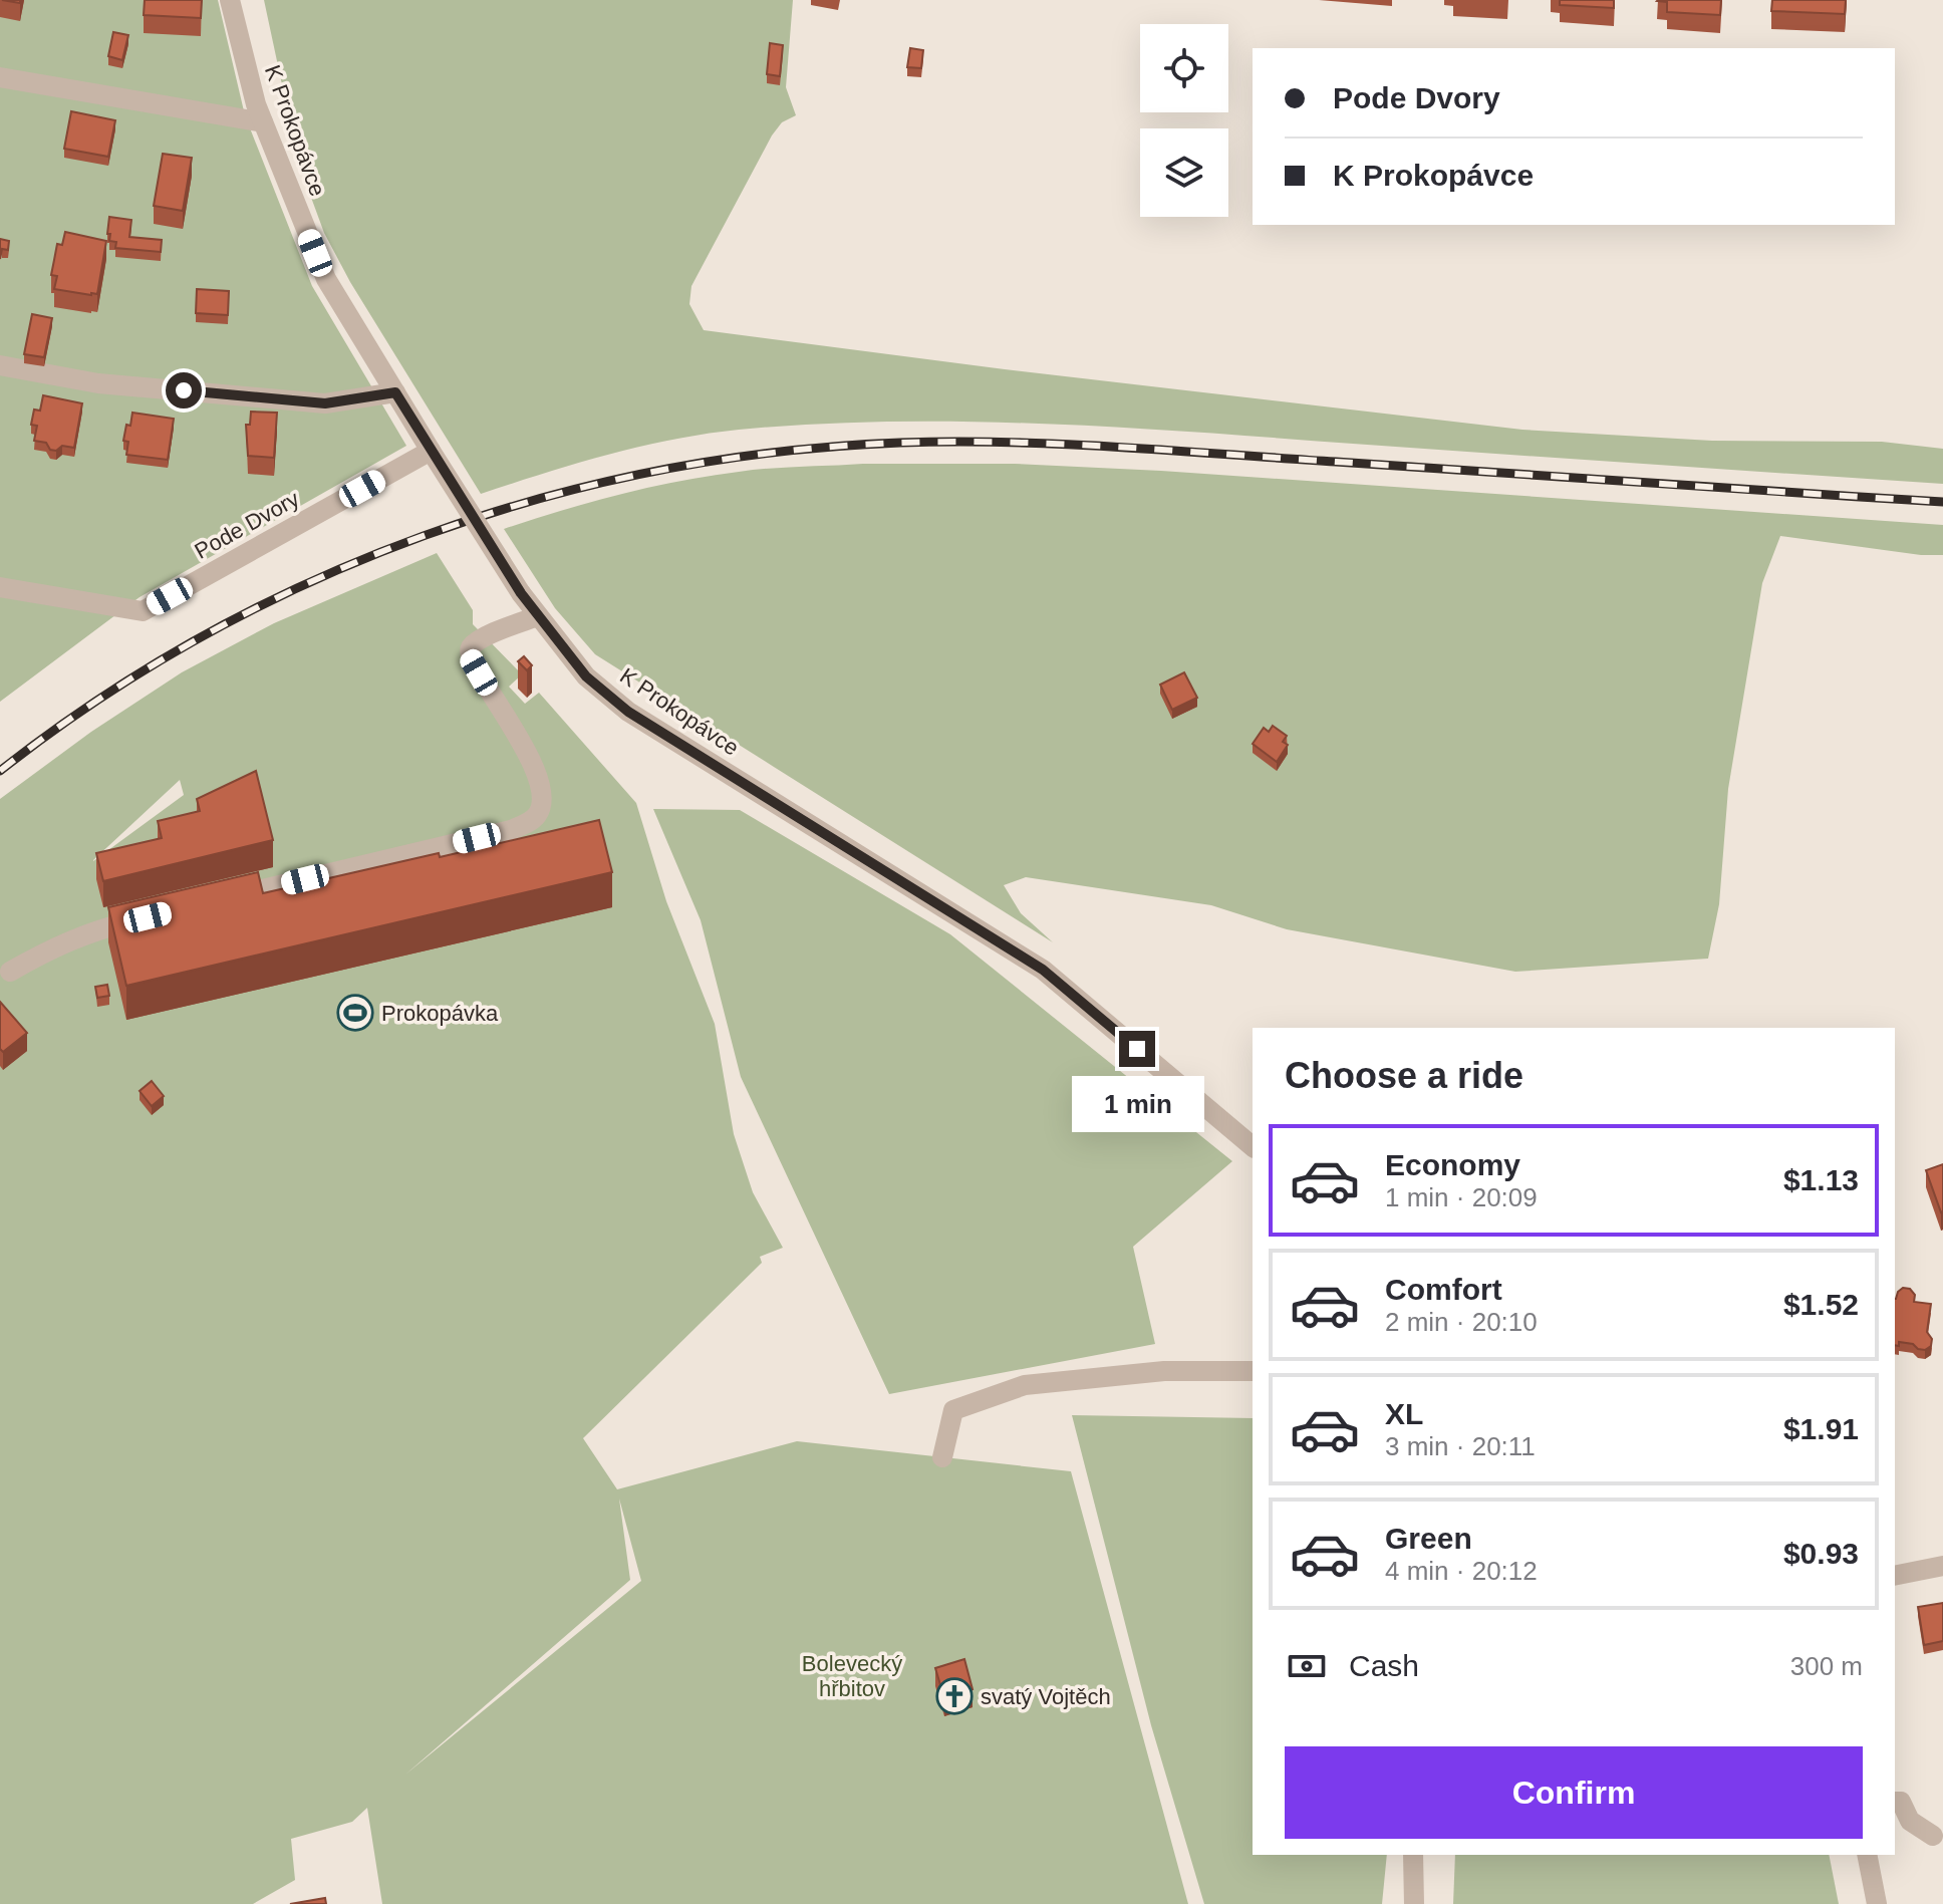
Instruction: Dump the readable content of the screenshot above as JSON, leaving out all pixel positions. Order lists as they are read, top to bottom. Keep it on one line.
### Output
{"streets":{"street":["K Prokopávce","Pode Dvory"]},"crossings":[["K Prokopávce","Pode Dvory"]],"parks":["Bolevecký hřbitov"],"places":{"sports":["Prokopávka"],"church":["svatý Vojtěch"]},"page":{"banner":["Pode Dvory","K Prokopávce"],"heading":"Choose a ride","bubble":"1 min","list":[{"name":"Economy","note":"1 min · 20:09","value":"$1.13"},{"name":"Comfort","note":"2 min · 20:10","value":"$1.52"},{"name":"XL","note":"3 min · 20:11","value":"$1.91"},{"name":"Green","note":"4 min · 20:12","value":"$0.93"}],"pay":["Cash","300 m"],"buttons":"Confirm"}}
